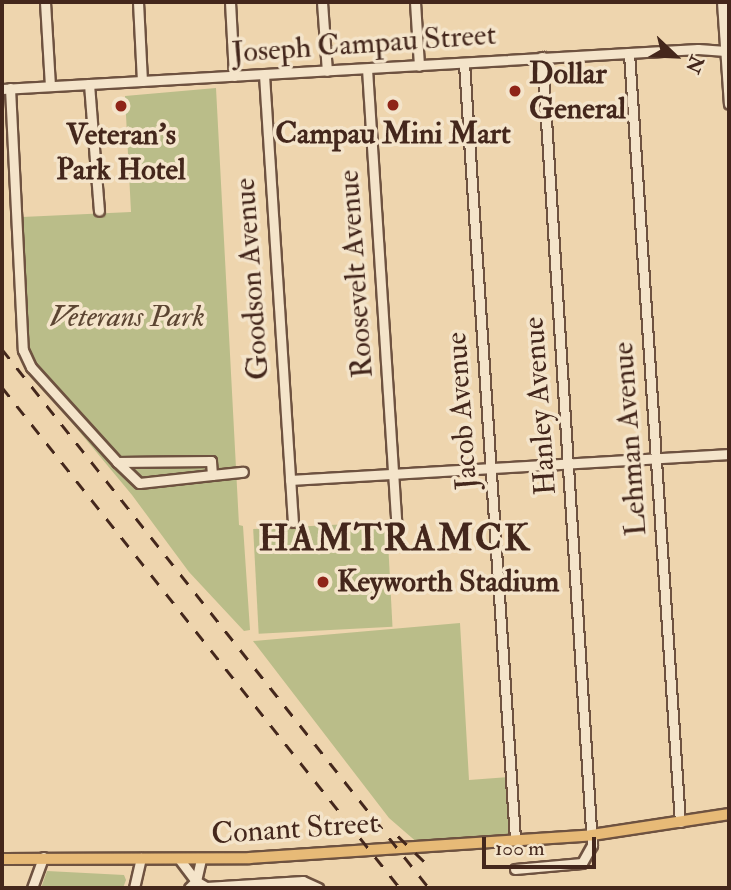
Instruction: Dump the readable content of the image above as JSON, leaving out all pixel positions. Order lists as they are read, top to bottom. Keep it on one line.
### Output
{"streets":{"main road":["Conant Street"],"street":["Joseph Campau Street","Roosevelt Avenue","Goodson Avenue","Hanley Avenue","Jacob Avenue","Lehman Avenue"]},"crossings":[["Joseph Campau Street","Roosevelt Avenue"],["Joseph Campau Street","Goodson Avenue"],["Joseph Campau Street","Hanley Avenue"],["Joseph Campau Street","Jacob Avenue"],["Joseph Campau Street","Lehman Avenue"],["Hanley Avenue","Conant Street"],["Jacob Avenue","Conant Street"],["Lehman Avenue","Conant Street"]],"districts":["HAMTRAMCK"],"parks":["Veterans Park"],"places":["Dollar General","Campau Mini Mart","Veteran's Park Hotel","Keyworth Stadium"],"scale_bar":"100 m","north":"bottom right"}
